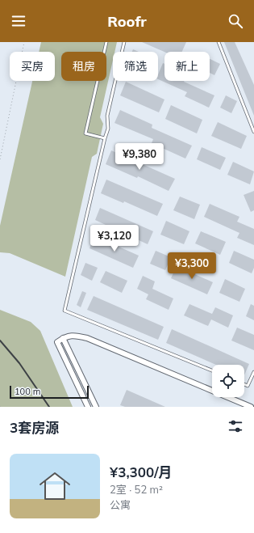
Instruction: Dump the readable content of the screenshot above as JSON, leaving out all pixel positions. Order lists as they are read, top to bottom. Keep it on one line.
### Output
{"scale_bar":"100 m","page":{"header":"Roofr","chip":["买房","租房","筛选","新上"],"price":["¥9,380","¥3,120","¥3,300"],"scale":"100 m","heading":"3套房源","list":[{"name":"¥3,300/月","note":"2室 · 52 m² · 公寓"}]}}
